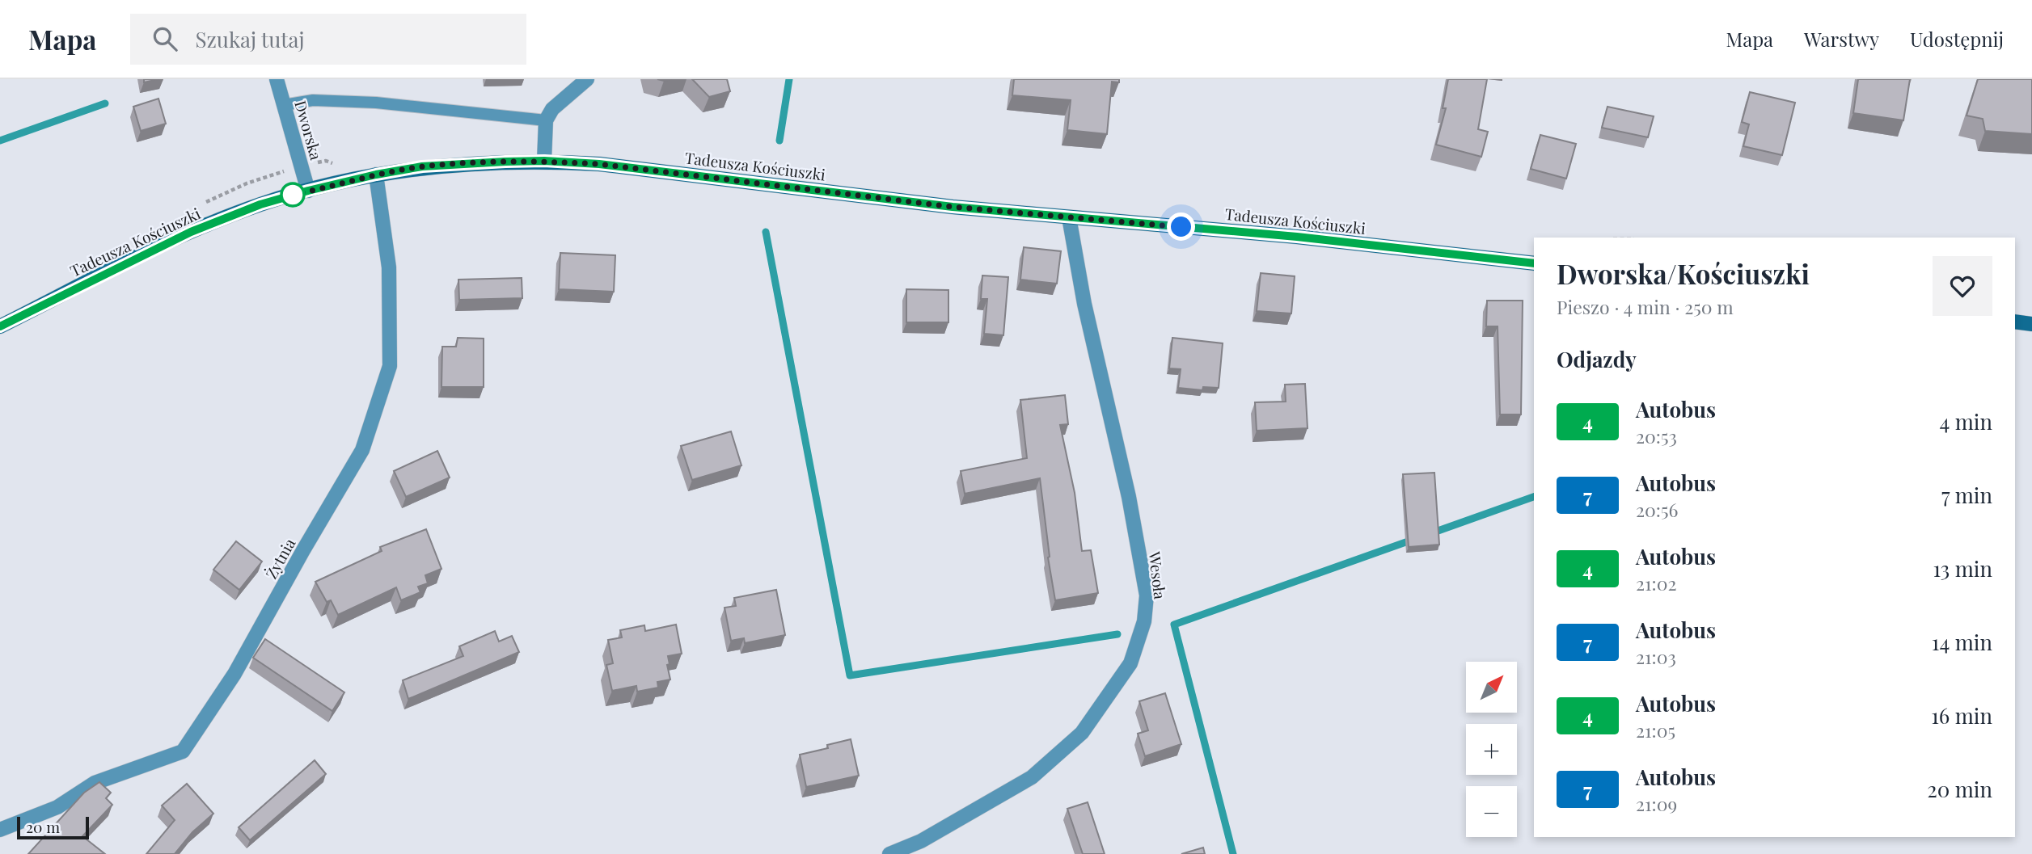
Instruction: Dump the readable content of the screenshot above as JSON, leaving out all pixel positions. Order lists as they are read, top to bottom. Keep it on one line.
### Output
{"streets":{"main road":["Tadeusza Kościuszki"],"street":["Dworska","Żytnia","Wesoła"]},"crossings":[["Dworska","Tadeusza Kościuszki"],["Tadeusza Kościuszki","Żytnia"],["Tadeusza Kościuszki","Wesoła"]],"lines":["bus line 4"],"scale_bar":"20 m","north":"top right","page":{"header":"Mapa","search":"Szukaj tutaj","nav":["Mapa","Warstwy","Udostępnij"],"heading":[["Dworska/Kościuszki","Pieszo · 4 min · 250 m"],"Odjazdy"],"list":[{"mark":"4","name":"Autobus","note":"20:53","value":"4 min"},{"mark":"7","name":"Autobus","note":"20:56","value":"7 min"},{"mark":"4","name":"Autobus","note":"21:02","value":"13 min"},{"mark":"7","name":"Autobus","note":"21:03","value":"14 min"},{"mark":"4","name":"Autobus","note":"21:05","value":"16 min"},{"mark":"7","name":"Autobus","note":"21:09","value":"20 min"}],"map_buttons":["+","−"],"scale":"20 m"}}
